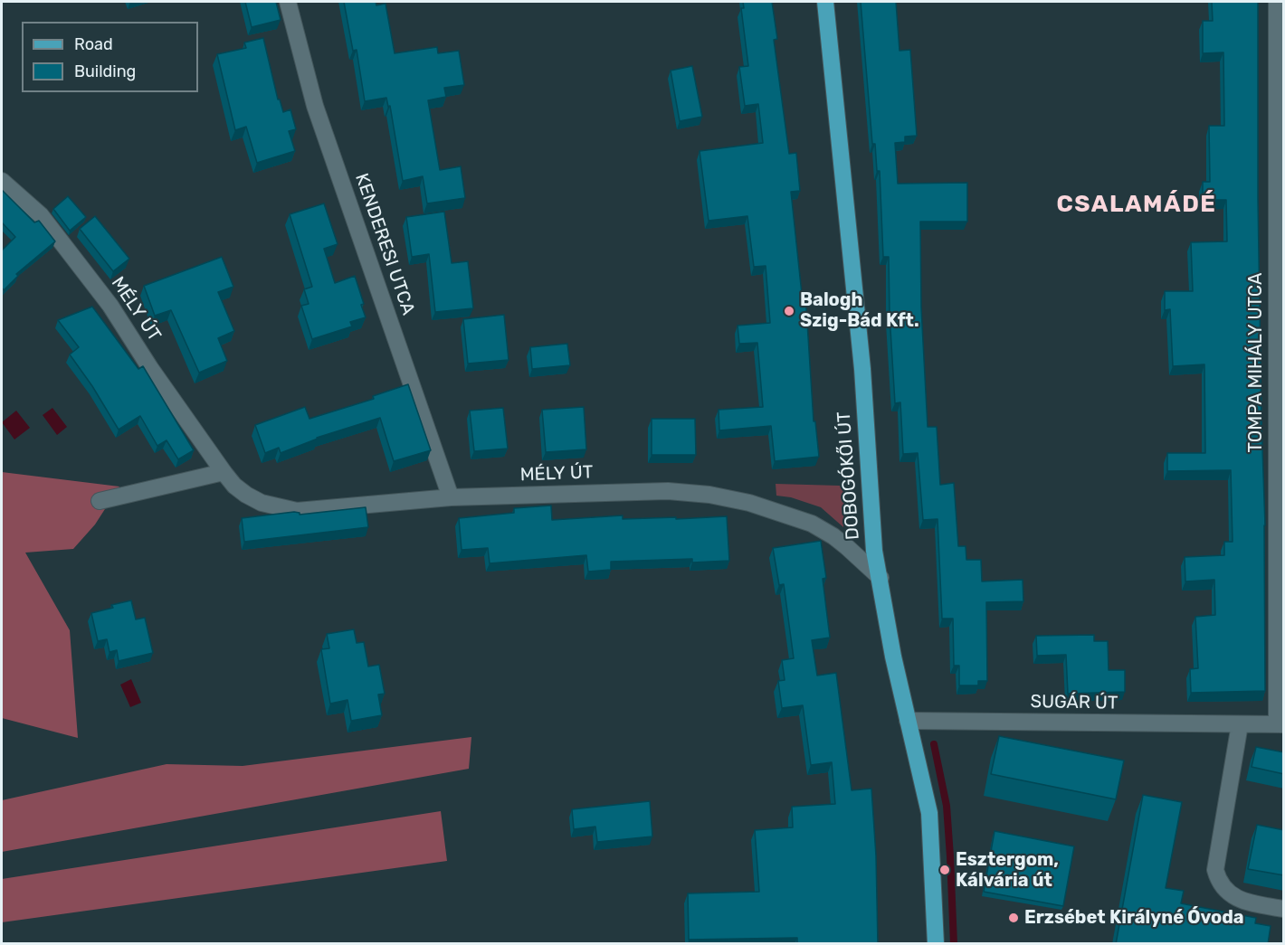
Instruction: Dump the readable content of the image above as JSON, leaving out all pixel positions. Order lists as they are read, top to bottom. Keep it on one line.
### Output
{"streets":{"main road":["DOBOGÓKŐI ÚT"],"street":["KENDERESI UTCA","MÉLY ÚT","TOMPA MIHÁLY UTCA","SUGÁR ÚT"]},"crossings":[["KENDERESI UTCA","MÉLY ÚT"],["MÉLY ÚT","DOBOGÓKŐI ÚT"],["TOMPA MIHÁLY UTCA","SUGÁR ÚT"],["DOBOGÓKŐI ÚT","SUGÁR ÚT"]],"districts":["CSALAMÁDÉ"],"places":["Balogh Szig-Bád Kft.","Esztergom, Kálvária út","Erzsébet Királyné Óvoda"],"legend":["Road","Building"]}
